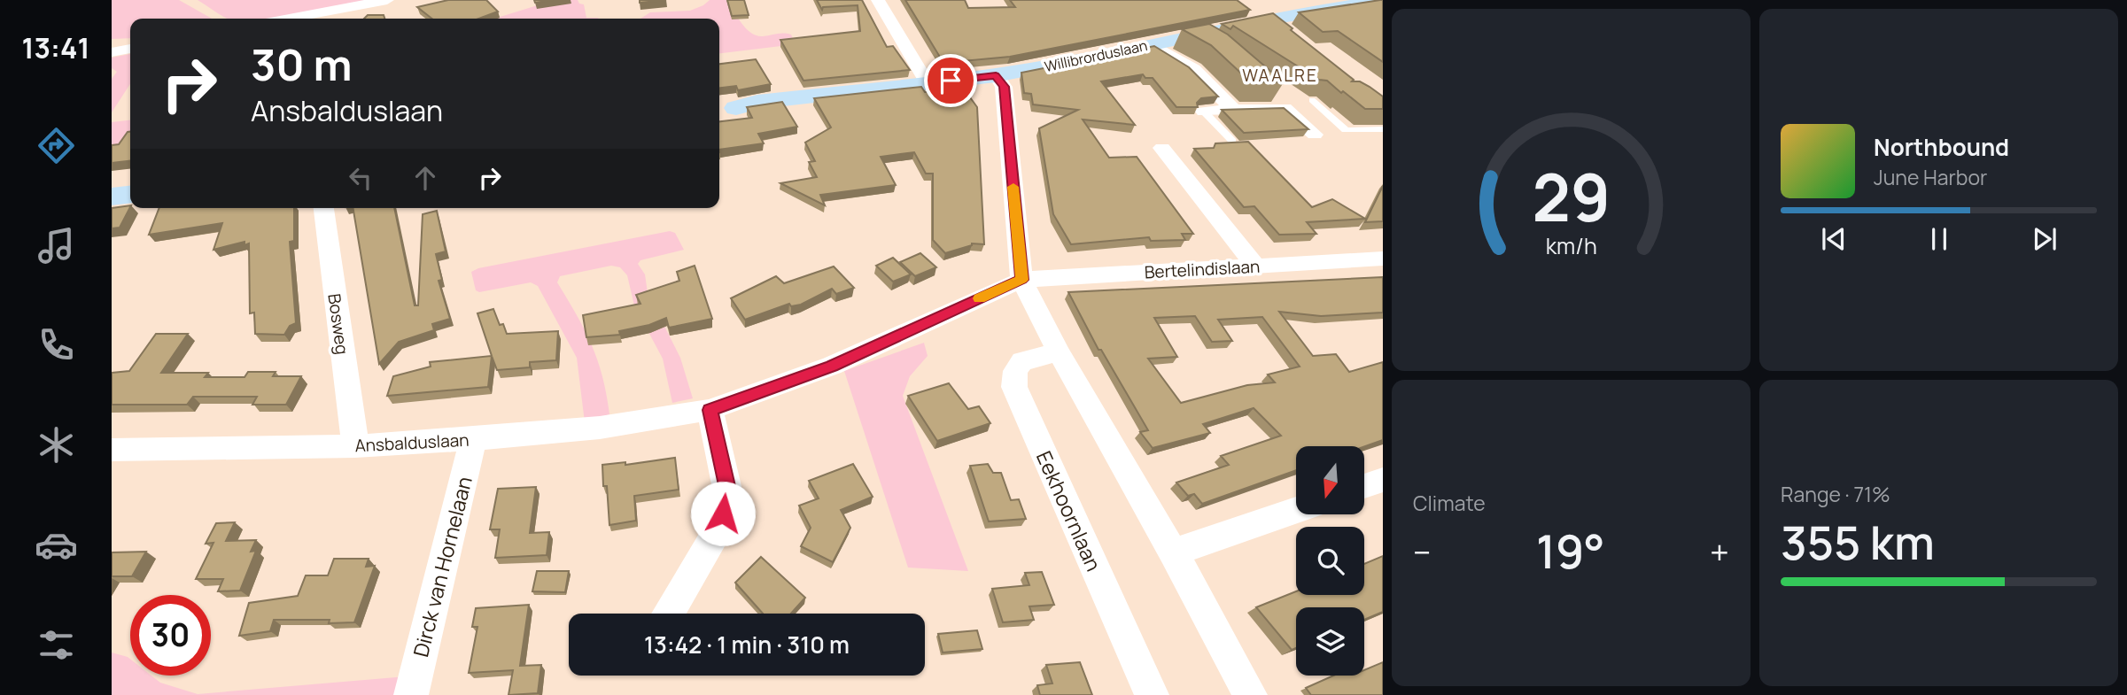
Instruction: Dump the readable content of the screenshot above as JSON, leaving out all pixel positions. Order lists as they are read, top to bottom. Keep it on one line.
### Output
{"streets":{"main road":["Willibrorduslaan"],"street":["Bertelindislaan","Bosweg","Ansbalduslaan","Eekhoornlaan","Dirck van Hornelaan"]},"crossings":[["Bertelindislaan","Ansbalduslaan"],["Bosweg","Ansbalduslaan"],["Ansbalduslaan","Dirck van Hornelaan"]],"districts":["WAALRE"],"north":"bottom","page":{"tabs":"13:41","turn":["30 m","Ansbalduslaan"],"song":["Northbound","June Harbor"],"tile":["Climate",["Range · 71%","355 km"]],"heat":["−","19°","+"],"limit":"30","trip":"13:42 · 1 min · 310 m","gauge":["29","km/h"]}}
